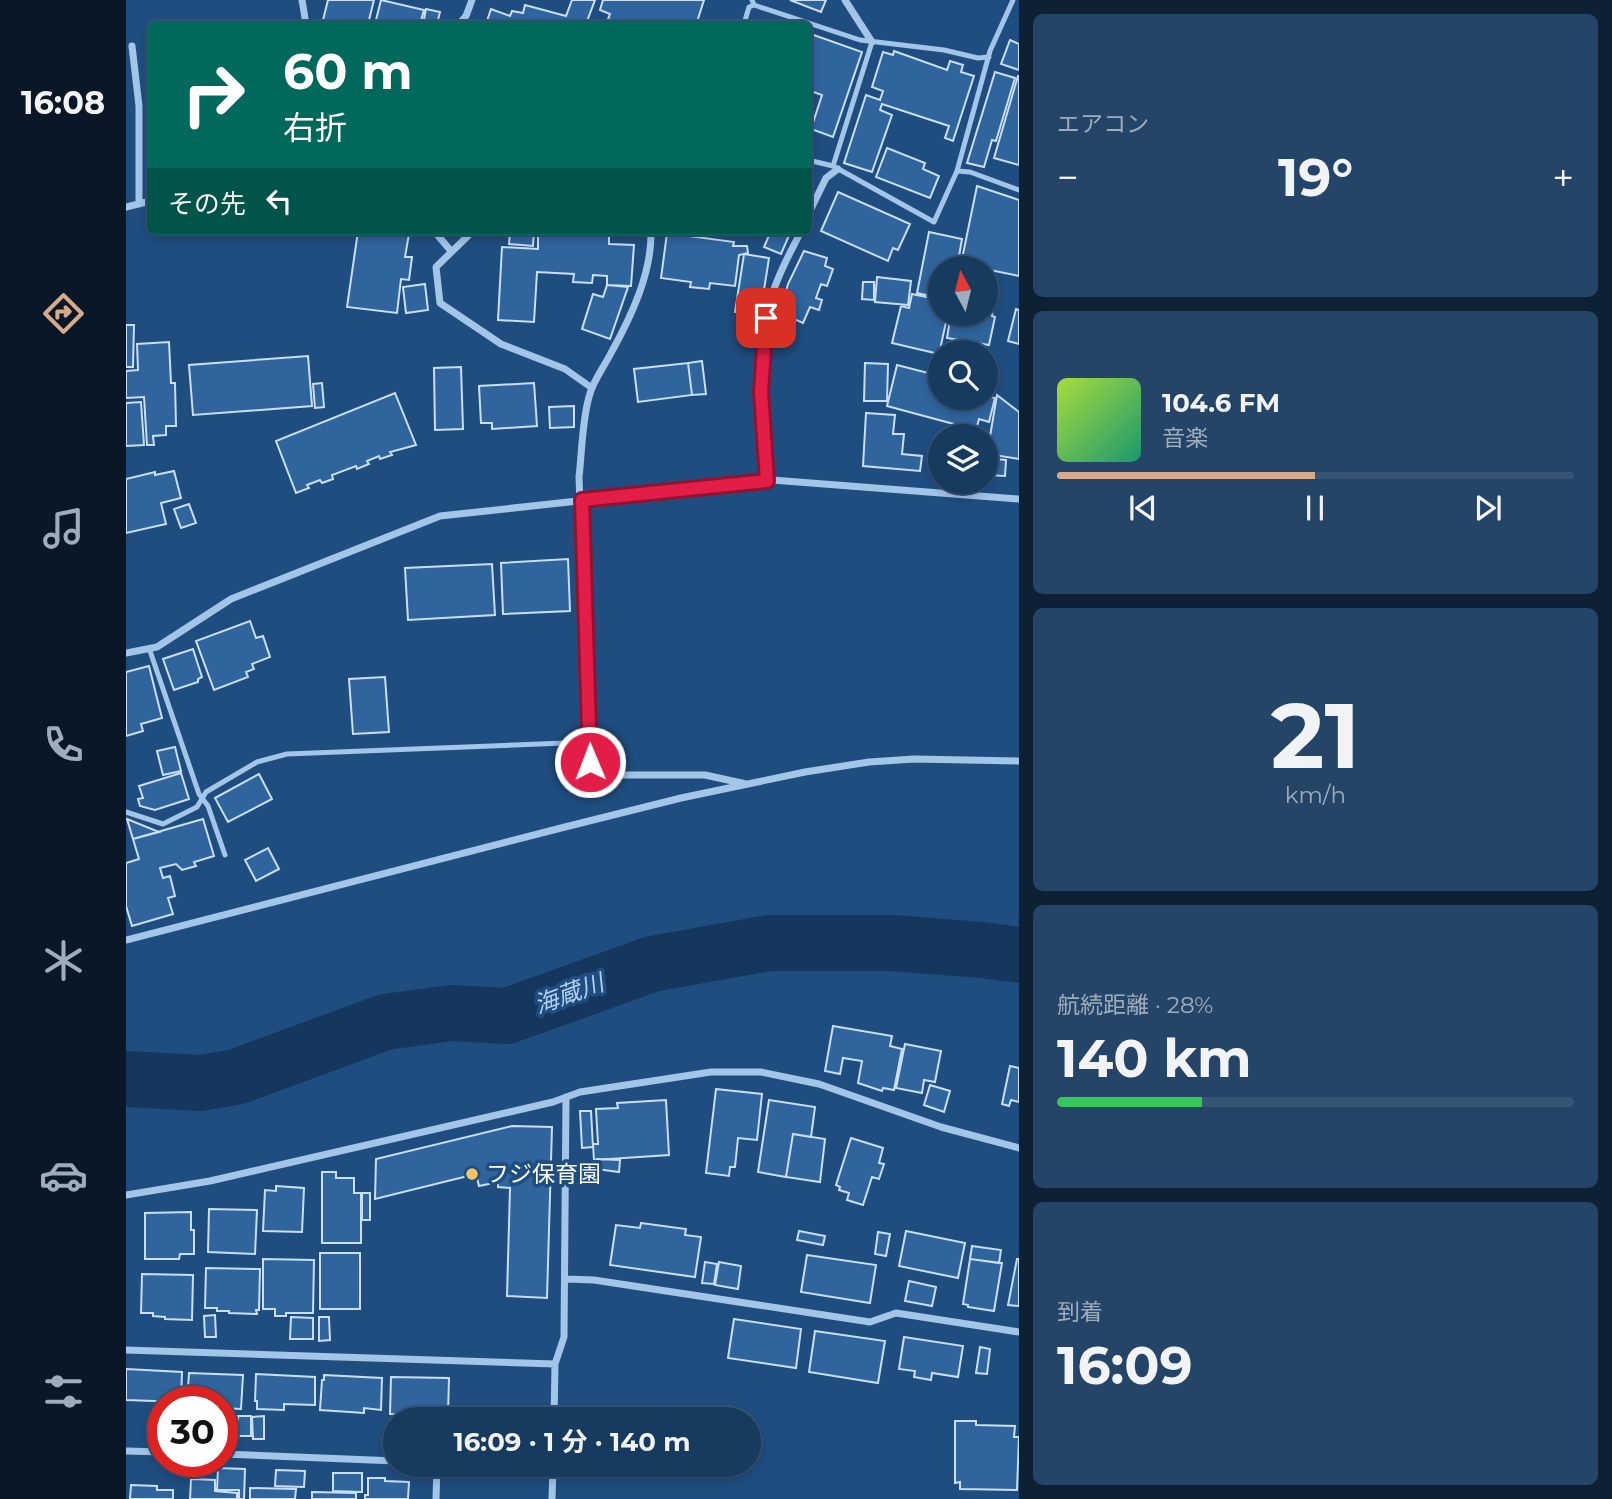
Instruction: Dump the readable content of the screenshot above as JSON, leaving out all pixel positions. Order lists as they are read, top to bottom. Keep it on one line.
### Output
{"water":["海蔵川"],"places":["フジ保育園"],"north":"top","page":{"tabs":"16:08","tile":["エアコン",["21","km/h"],["航続距離 · 28%","140 km"],["到着","16:09"]],"turn":["60 m","右折"],"heat":["−","19°","+"],"then":"その先","song":["104.6 FM","音楽"],"limit":"30","trip":"16:09 · 1 分 · 140 m"}}
